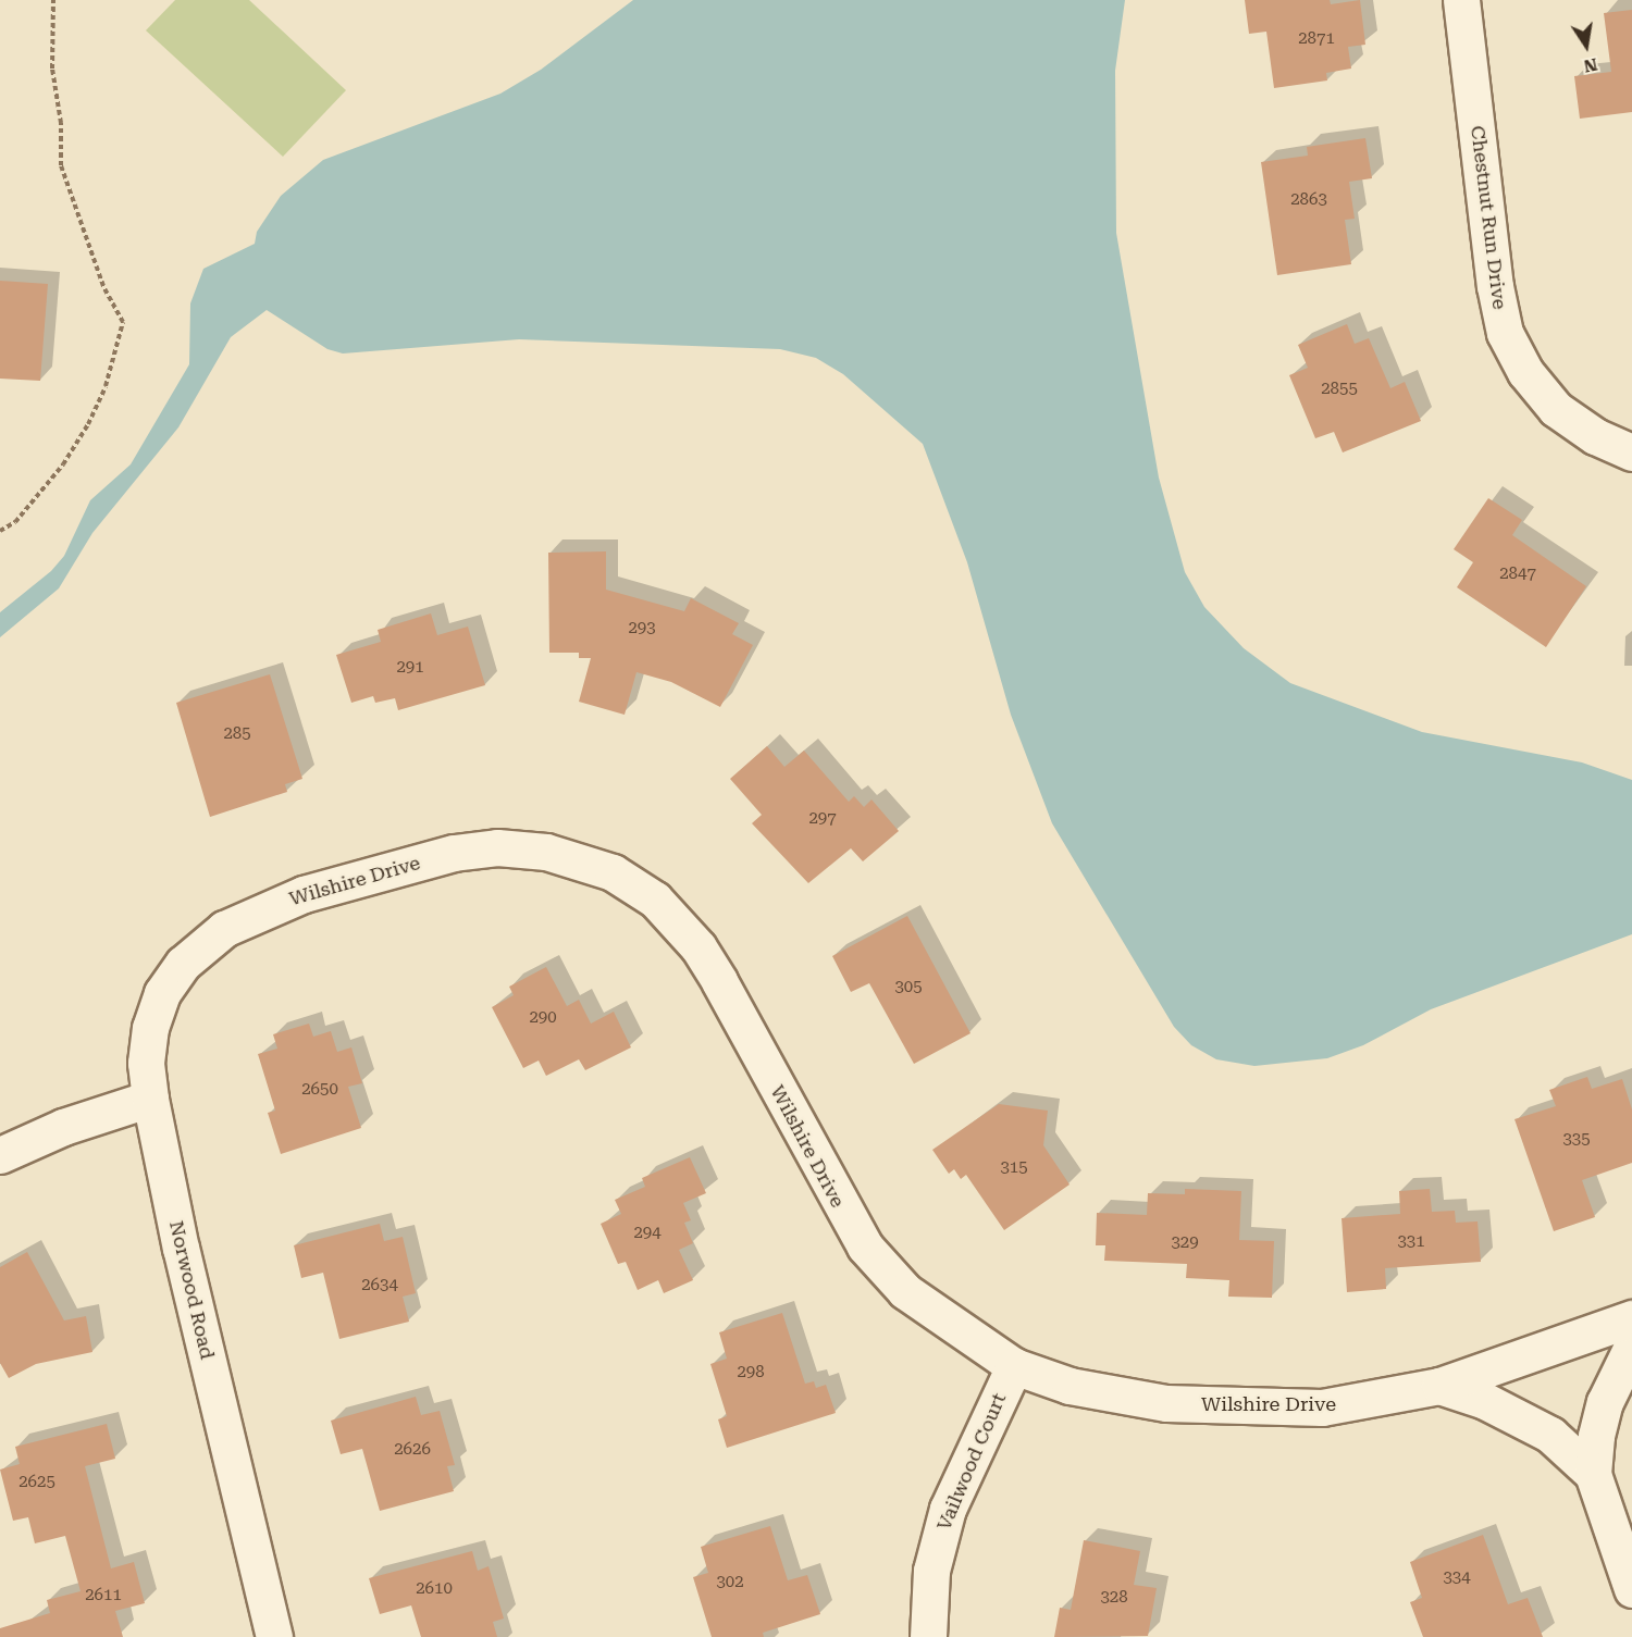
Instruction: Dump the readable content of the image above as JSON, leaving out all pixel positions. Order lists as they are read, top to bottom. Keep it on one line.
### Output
{"streets":{"street":["Chestnut Run Drive","Wilshire Drive","Norwood Road","Vailwood Court"]},"crossings":[["Wilshire Drive","Norwood Road"],["Wilshire Drive","Vailwood Court"]],"house_numbers":["2871","2863","2855","2847","293","291","285","297","305","290","2650","335","315","294","331","329","2634","298","2626","2625","334","302","2610","2611","328"],"north":"bottom"}
